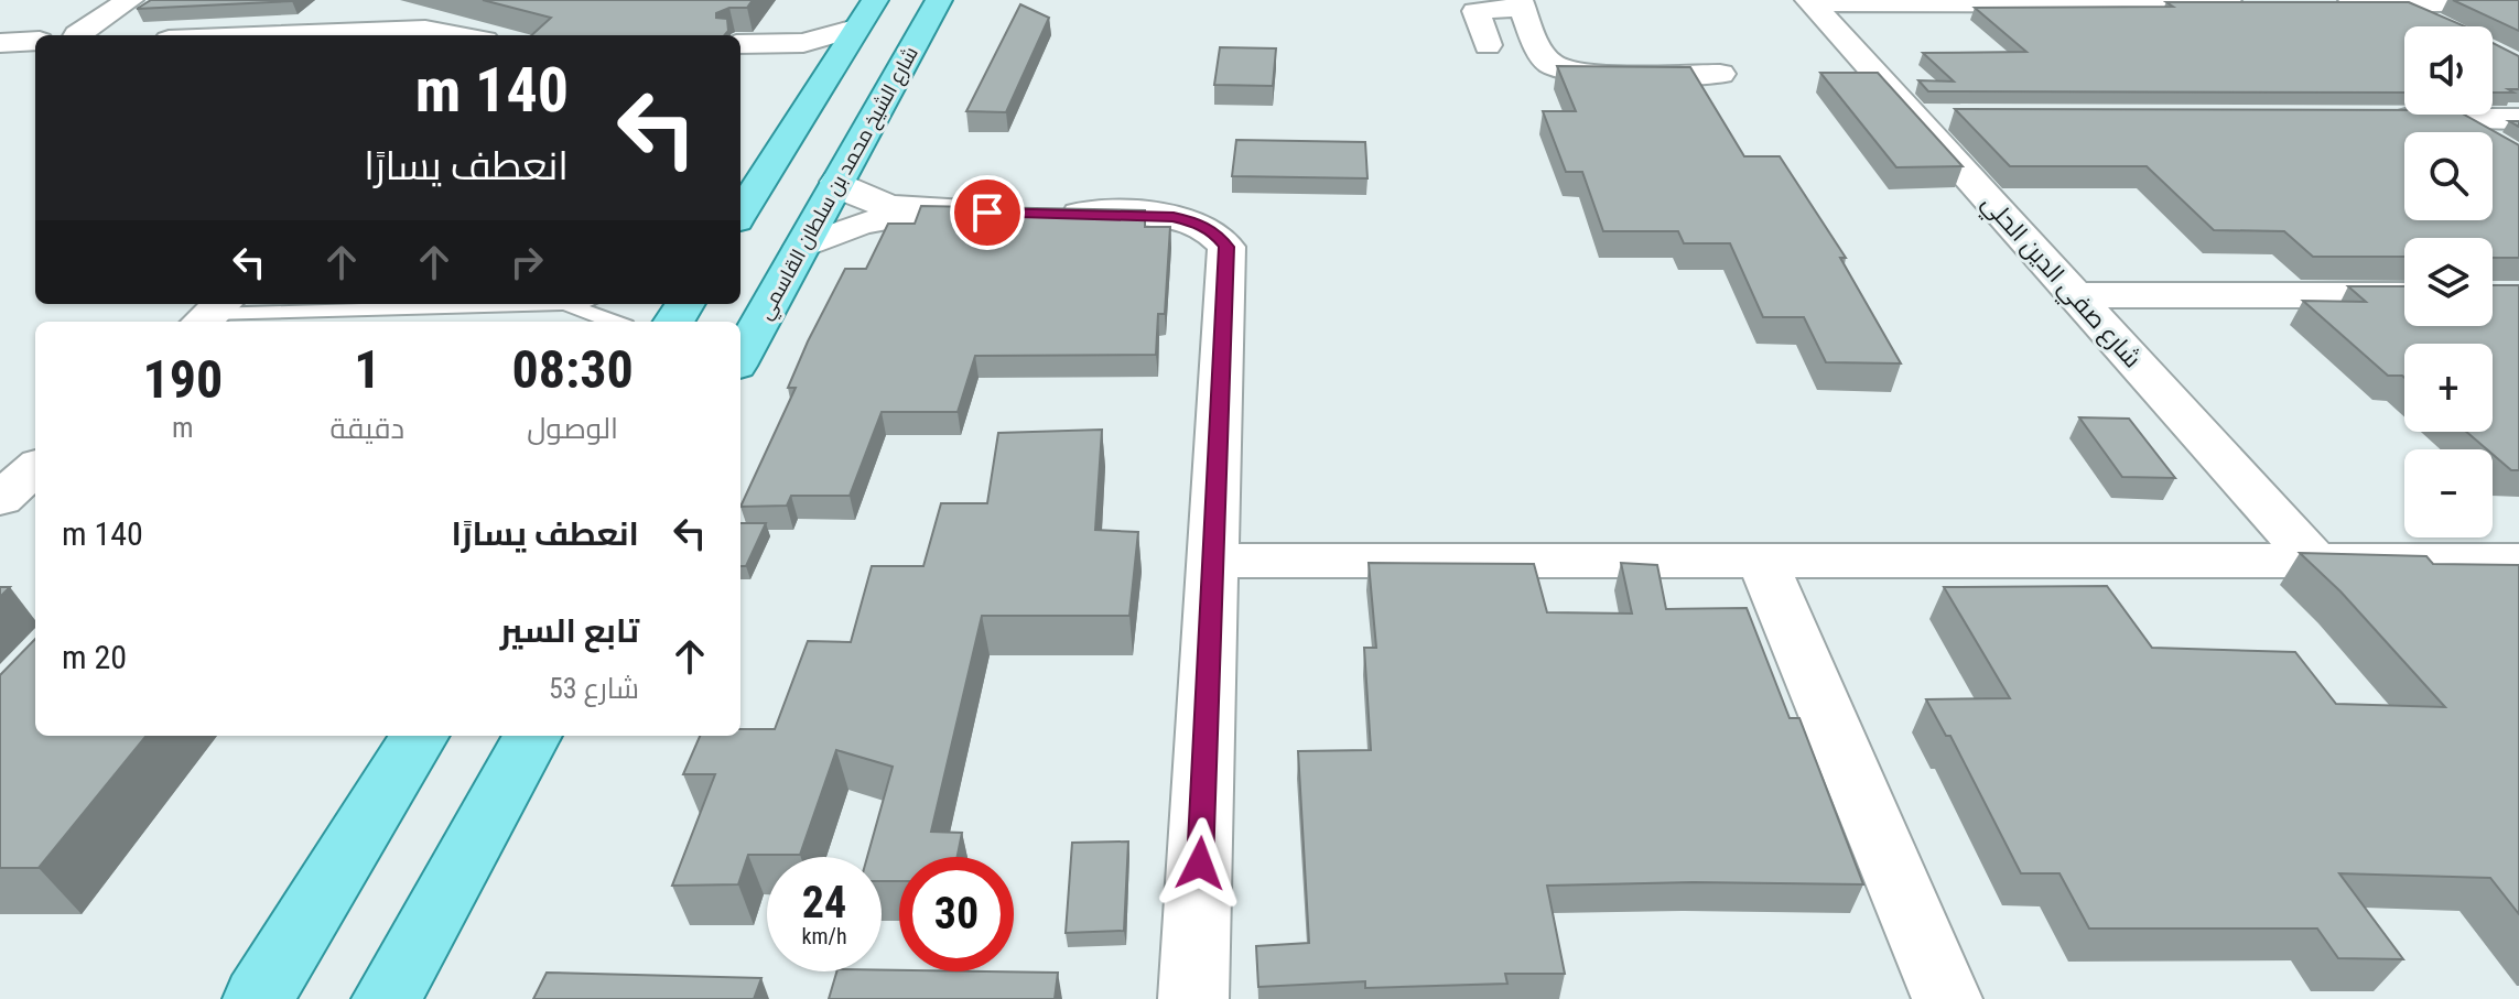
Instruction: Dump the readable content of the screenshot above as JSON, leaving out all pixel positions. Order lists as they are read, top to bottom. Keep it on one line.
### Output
{"streets":{"main road":["شارع الشيخ محمد بن سلطان القاسمي"],"street":["شارع صفي الدين الحلي"]},"page":{"map_buttons":["+","−"],"turn":["140 m","انعطف يسارًا"],"eta":["08:30","الوصول","1","دقيقة","190","m"],"list":[{"name":"انعطف يسارًا","value":"140 m"},{"name":"تابع السير","note":"شارع 53","value":"20 m"}],"speed":"24 km/h","limit":"30"}}
